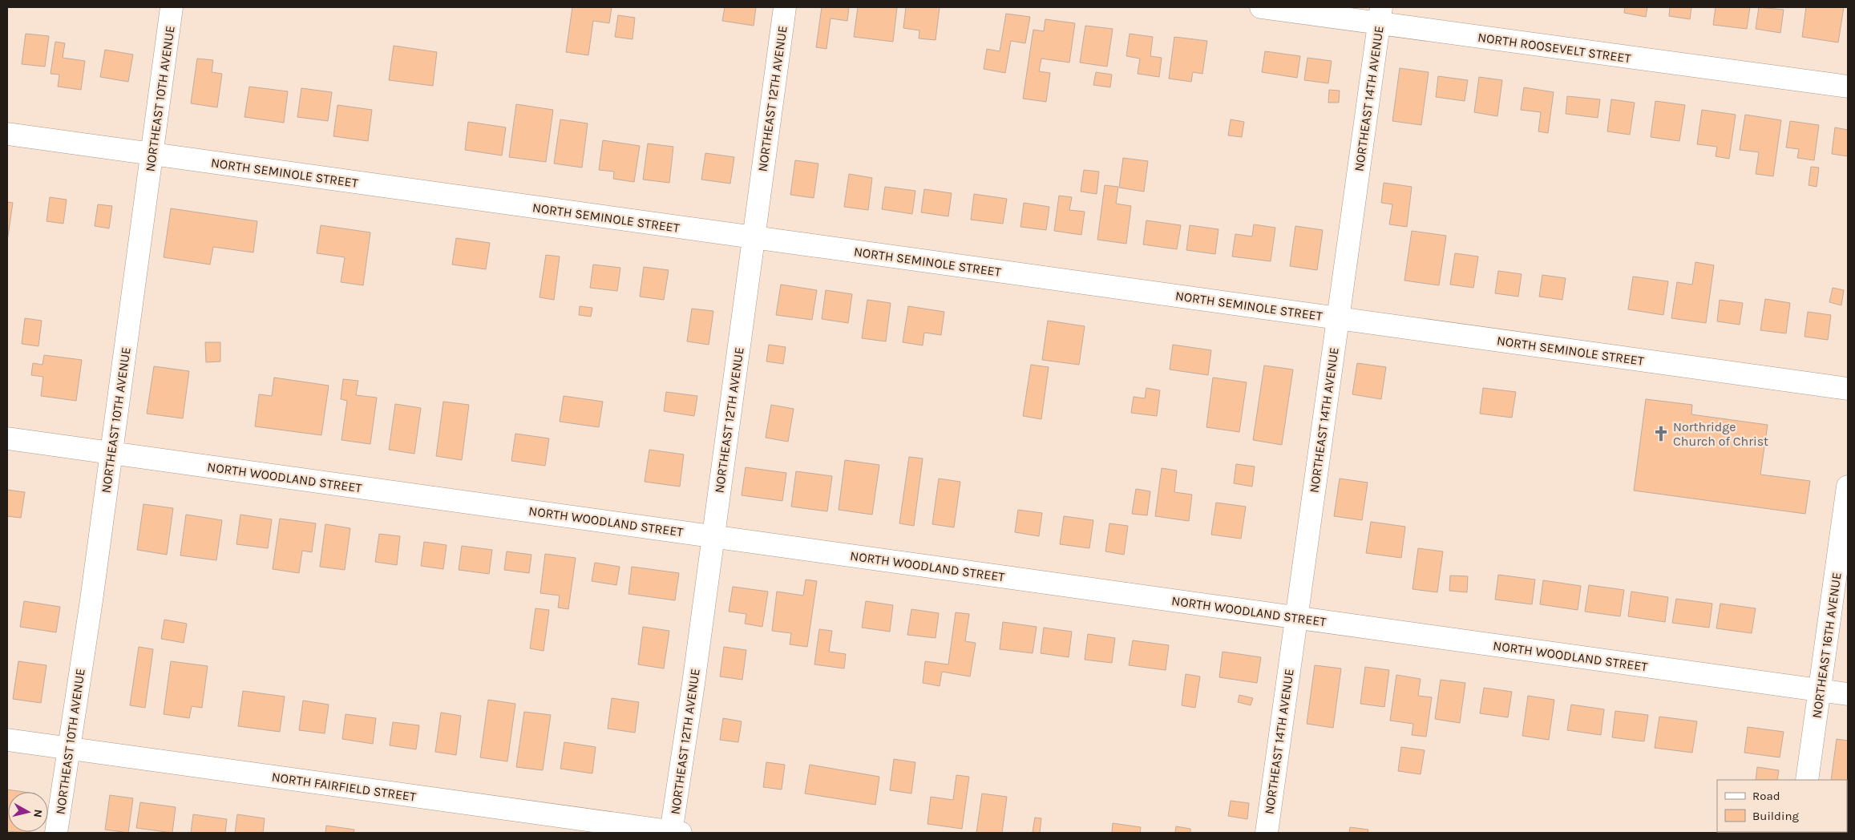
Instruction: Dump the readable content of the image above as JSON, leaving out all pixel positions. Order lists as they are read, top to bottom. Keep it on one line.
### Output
{"streets":{"street":["NORTH ROOSEVELT STREET","NORTHEAST 10TH AVENUE","NORTHEAST 12TH AVENUE","NORTHEAST 14TH AVENUE","NORTH SEMINOLE STREET","NORTH WOODLAND STREET","NORTHEAST 16TH AVENUE","NORTH FAIRFIELD STREET"]},"crossings":[["NORTH ROOSEVELT STREET","NORTHEAST 14TH AVENUE"],["NORTHEAST 10TH AVENUE","NORTH SEMINOLE STREET"],["NORTHEAST 10TH AVENUE","NORTH WOODLAND STREET"],["NORTHEAST 10TH AVENUE","NORTH FAIRFIELD STREET"],["NORTHEAST 12TH AVENUE","NORTH SEMINOLE STREET"],["NORTHEAST 12TH AVENUE","NORTH WOODLAND STREET"],["NORTHEAST 12TH AVENUE","NORTH FAIRFIELD STREET"],["NORTHEAST 14TH AVENUE","NORTH SEMINOLE STREET"],["NORTHEAST 14TH AVENUE","NORTH WOODLAND STREET"],["NORTH WOODLAND STREET","NORTHEAST 16TH AVENUE"]],"places":{"church":["Northridge Church of Christ"]},"legend":["Road","Building"],"north":"right"}
